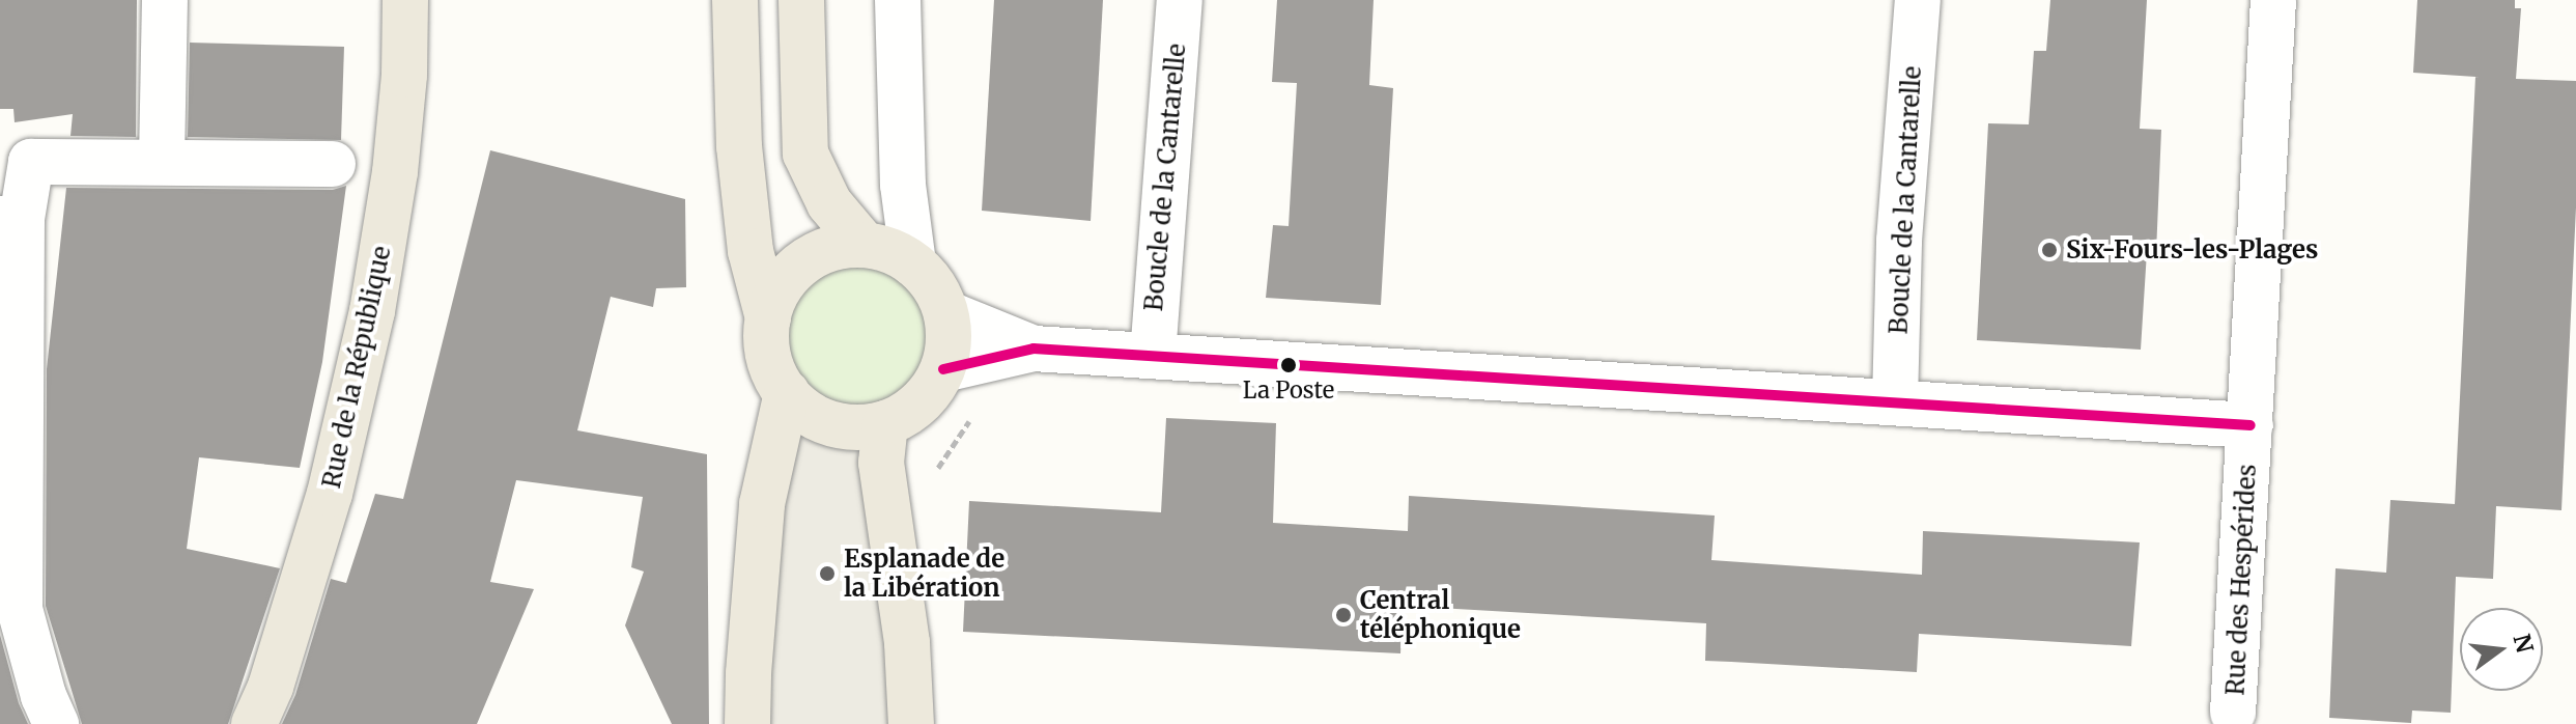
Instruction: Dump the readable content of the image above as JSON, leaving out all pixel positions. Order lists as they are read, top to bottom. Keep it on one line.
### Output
{"streets":{"main road":["Rue de la République"],"street":["Boucle de la Cantarelle","Rue des Hespérides"]},"places":["Six-Fours-les-Plages","La Poste","Esplanade de la Libération","Central téléphonique"],"north":"right"}
